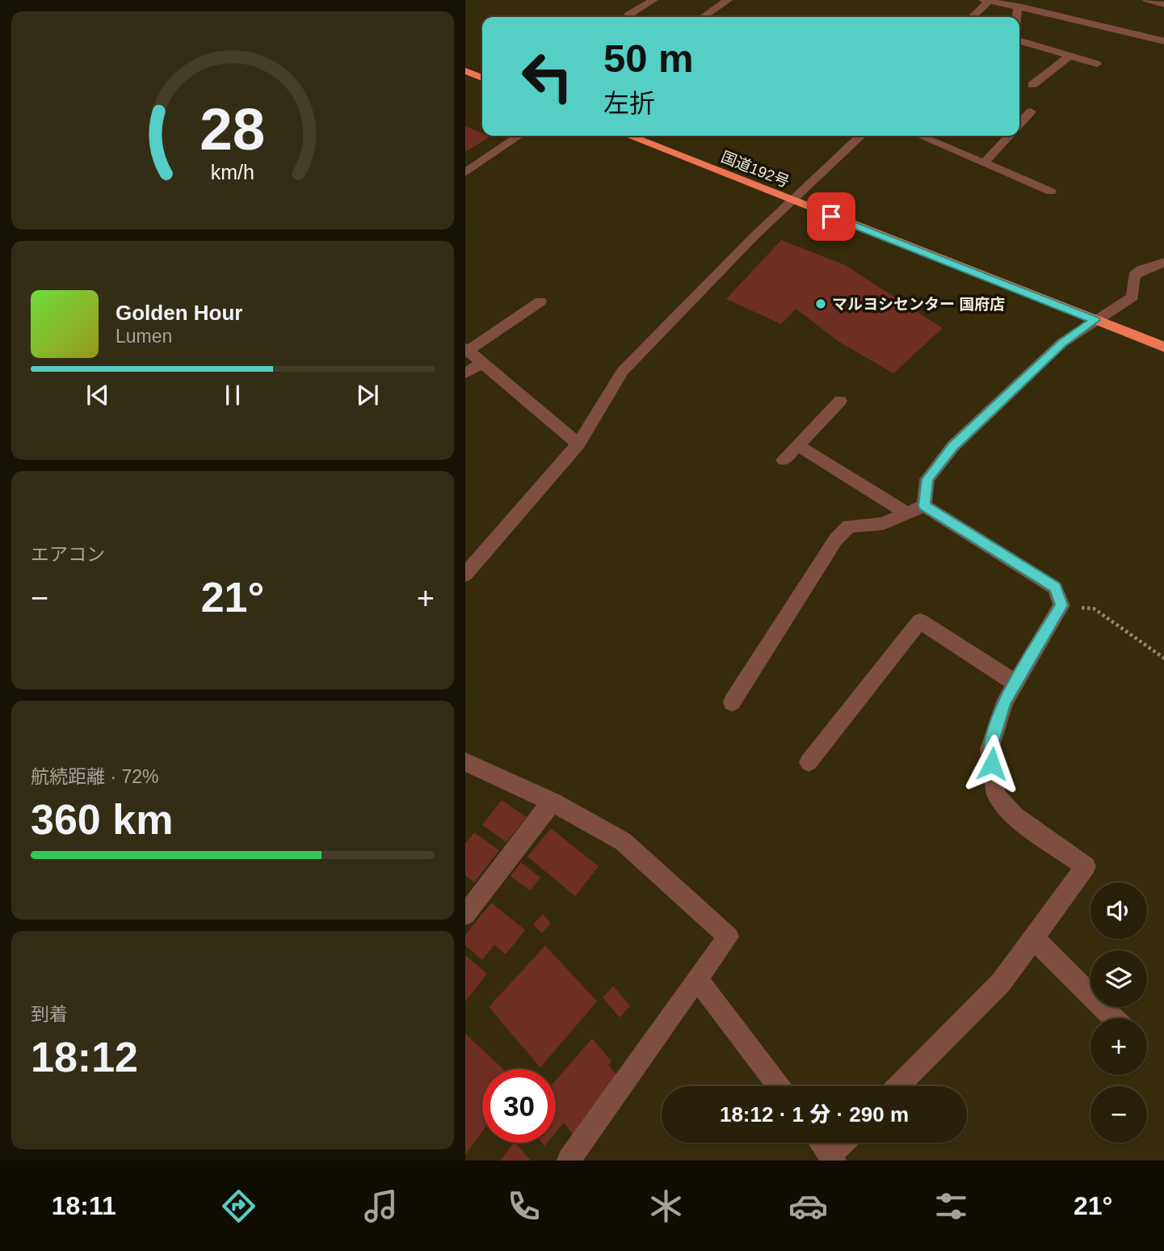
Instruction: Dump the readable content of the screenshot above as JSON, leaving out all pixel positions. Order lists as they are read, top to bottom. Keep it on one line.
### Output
{"streets":{"highway":["国道192号"]},"places":["マルヨシセンター 国府店"],"page":{"turn":["50 m","左折"],"song":["Golden Hour","Lumen"],"tile":["エアコン",["航続距離 · 72%","360 km"],["到着","18:12"]],"heat":["−","21°","+"],"map_buttons":["+","−"],"limit":"30","trip":"18:12 · 1 分 · 290 m","tabs":["18:11","21°"],"gauge":["28","km/h"]}}
